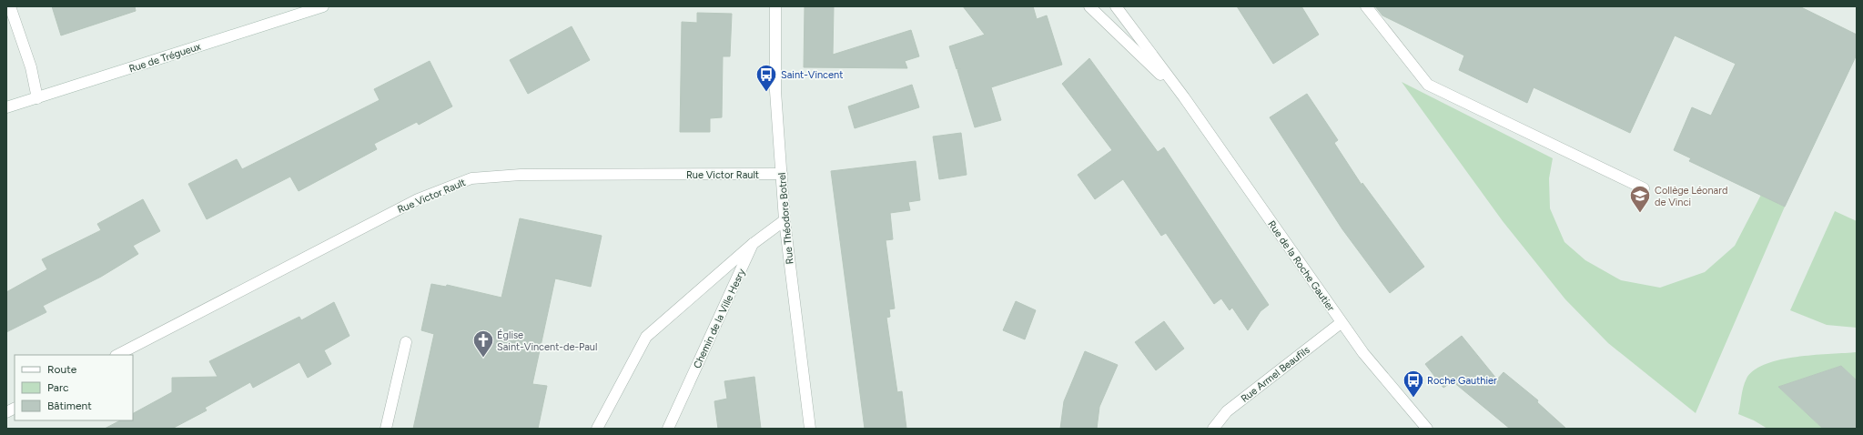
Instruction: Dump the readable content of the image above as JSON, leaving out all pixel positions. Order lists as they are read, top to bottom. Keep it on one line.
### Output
{"streets":{"street":["Rue de Trégueux","Rue Victor Rault","Rue Théodore Botrel","Rue de la Roche Gautier","Chemin de la Ville Hesry","Rue Armel Beaufils"]},"crossings":[["Rue Victor Rault","Rue Théodore Botrel"],["Rue Théodore Botrel","Chemin de la Ville Hesry"],["Rue de la Roche Gautier","Rue Armel Beaufils"]],"places":{"bus stop":["Saint-Vincent","Roche Gauthier"],"school or university":["Collège Léonard de Vinci"],"church":["Église Saint-Vincent-de-Paul"]},"legend":["Route","Parc","Bâtiment"]}
